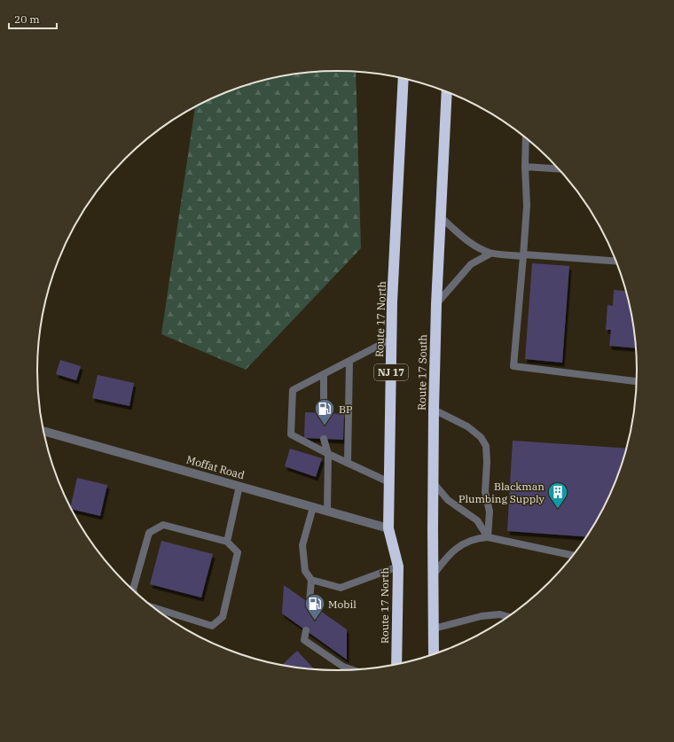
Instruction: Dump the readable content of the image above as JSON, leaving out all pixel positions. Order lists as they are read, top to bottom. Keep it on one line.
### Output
{"streets":{"highway":["Route 17 North","NJ 17","Route 17 South"],"street":["Moffat Road"]},"crossings":[["Route 17 North","Moffat Road"]],"places":{"fuel station":["BP","Mobil"],"building":["Blackman Plumbing Supply"]},"scale_bar":"20 m"}
